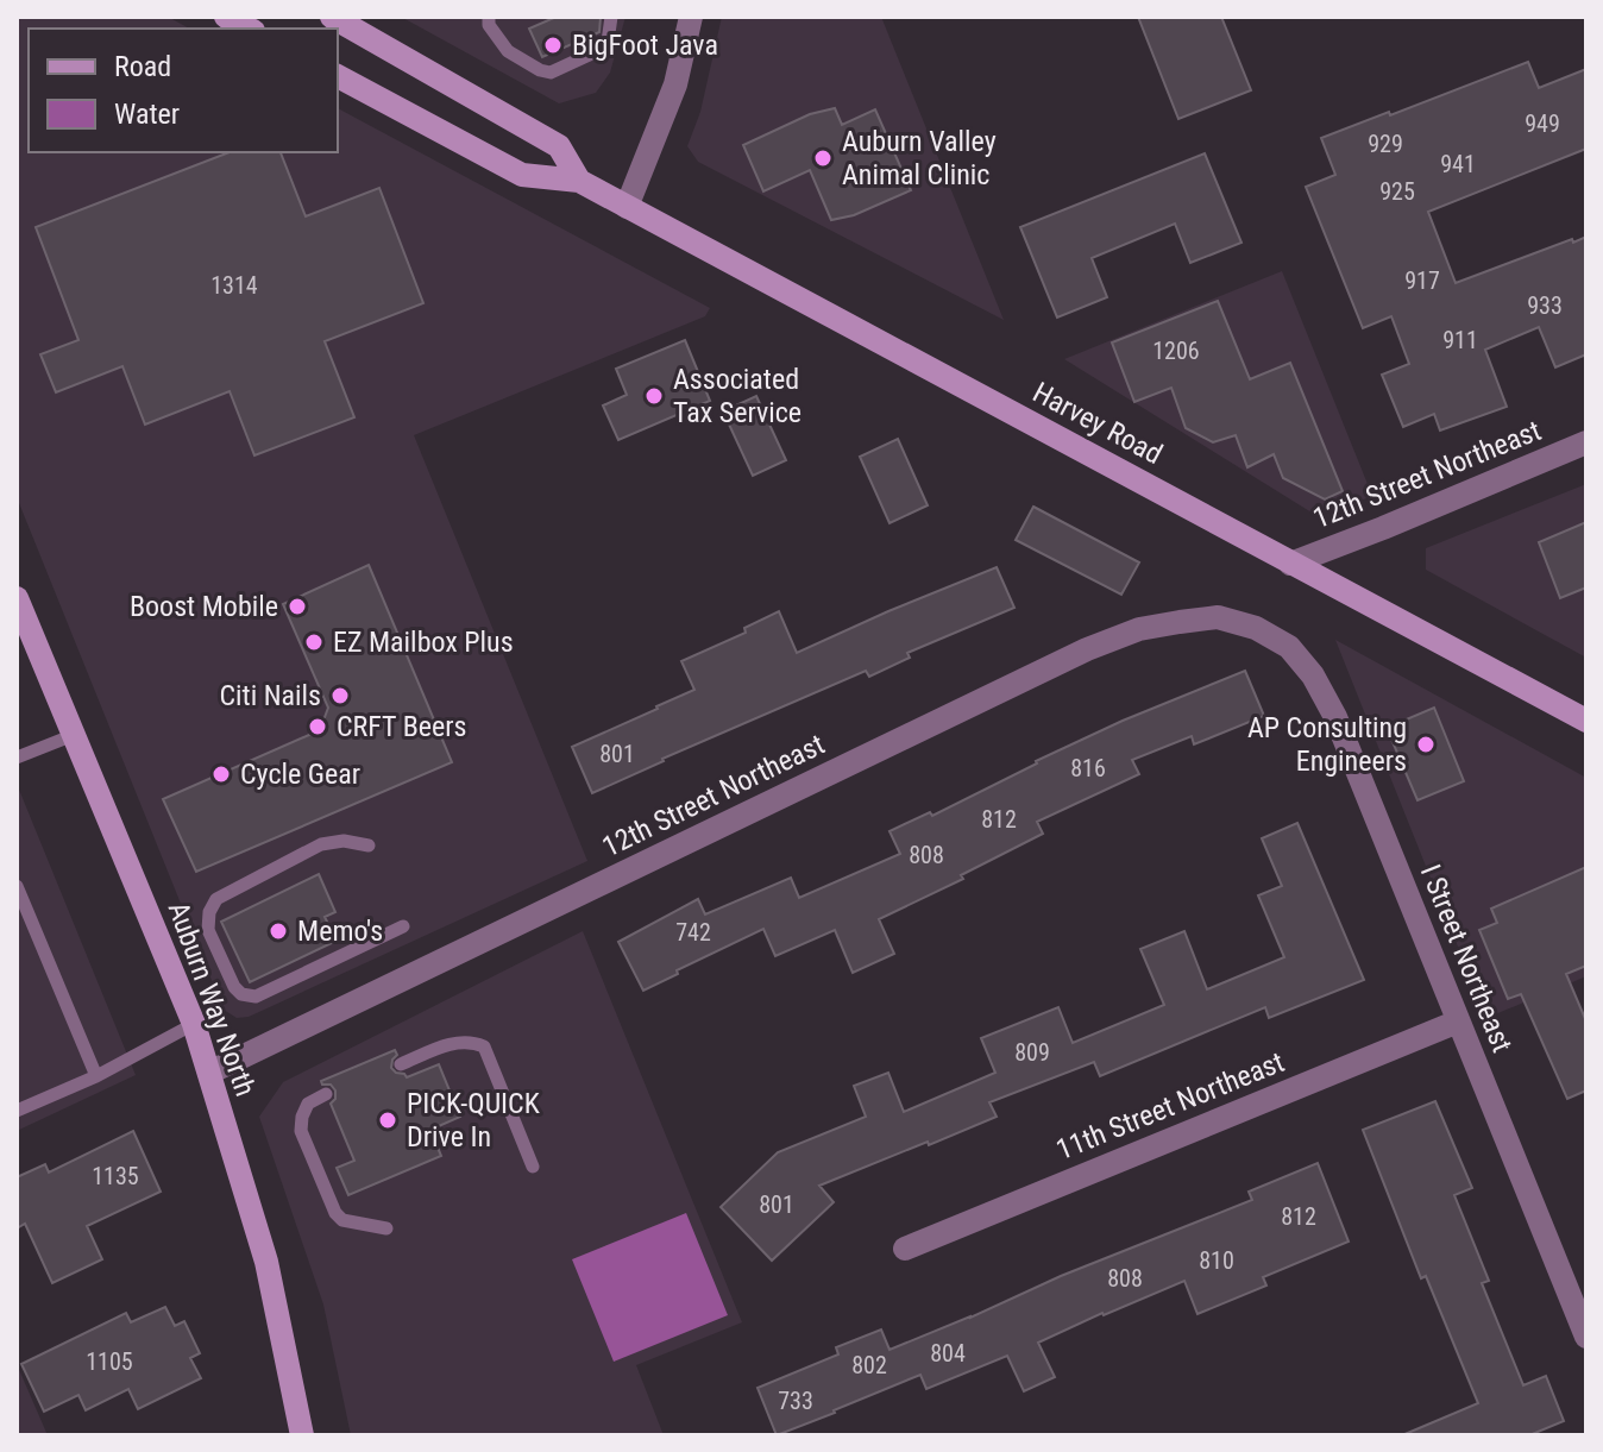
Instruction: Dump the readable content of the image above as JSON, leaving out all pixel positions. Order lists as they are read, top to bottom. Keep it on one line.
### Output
{"streets":{"main road":["Harvey Road","Auburn Way North"],"street":["12th Street Northeast","I Street Northeast","11th Street Northeast"]},"crossings":[["Harvey Road","12th Street Northeast"],["12th Street Northeast","I Street Northeast"],["12th Street Northeast","Auburn Way North"],["I Street Northeast","11th Street Northeast"]],"places":["BigFoot Java","Auburn Valley Animal Clinic","Associated Tax Service","Boost Mobile","EZ Mailbox Plus","Citi Nails","CRFT Beers","AP Consulting Engineers","Cycle Gear","Memo's","PICK-QUICK Drive In"],"house_numbers":["949","929","941","925","917","1314","933","911","1206","801","816","812","808","742","809","1135","801","812","810","808","804","1105","802","733"],"legend":["Road","Water"]}
